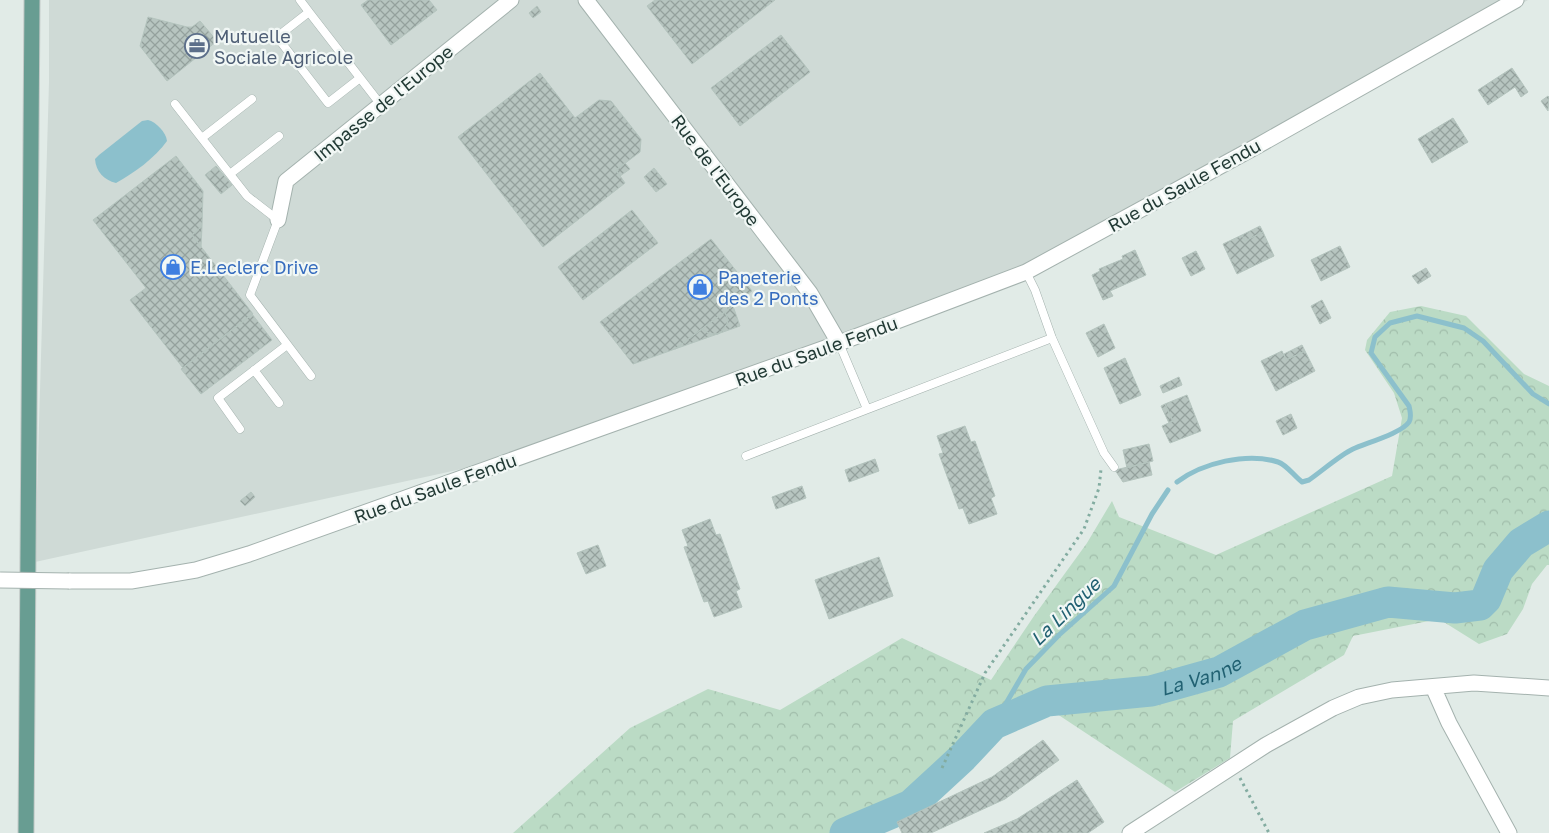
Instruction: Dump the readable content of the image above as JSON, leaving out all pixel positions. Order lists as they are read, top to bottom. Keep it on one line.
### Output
{"streets":{"street":["Impasse de l'Europe","Rue de l'Europe","Rue du Saule Fendu"]},"crossings":[["Rue de l'Europe","Rue du Saule Fendu"]],"water":["La Lingue","La Vanne"],"places":{"office":["Mutuelle Sociale Agricole"],"shop":["E.Leclerc Drive","Papeterie des 2 Ponts"]}}
